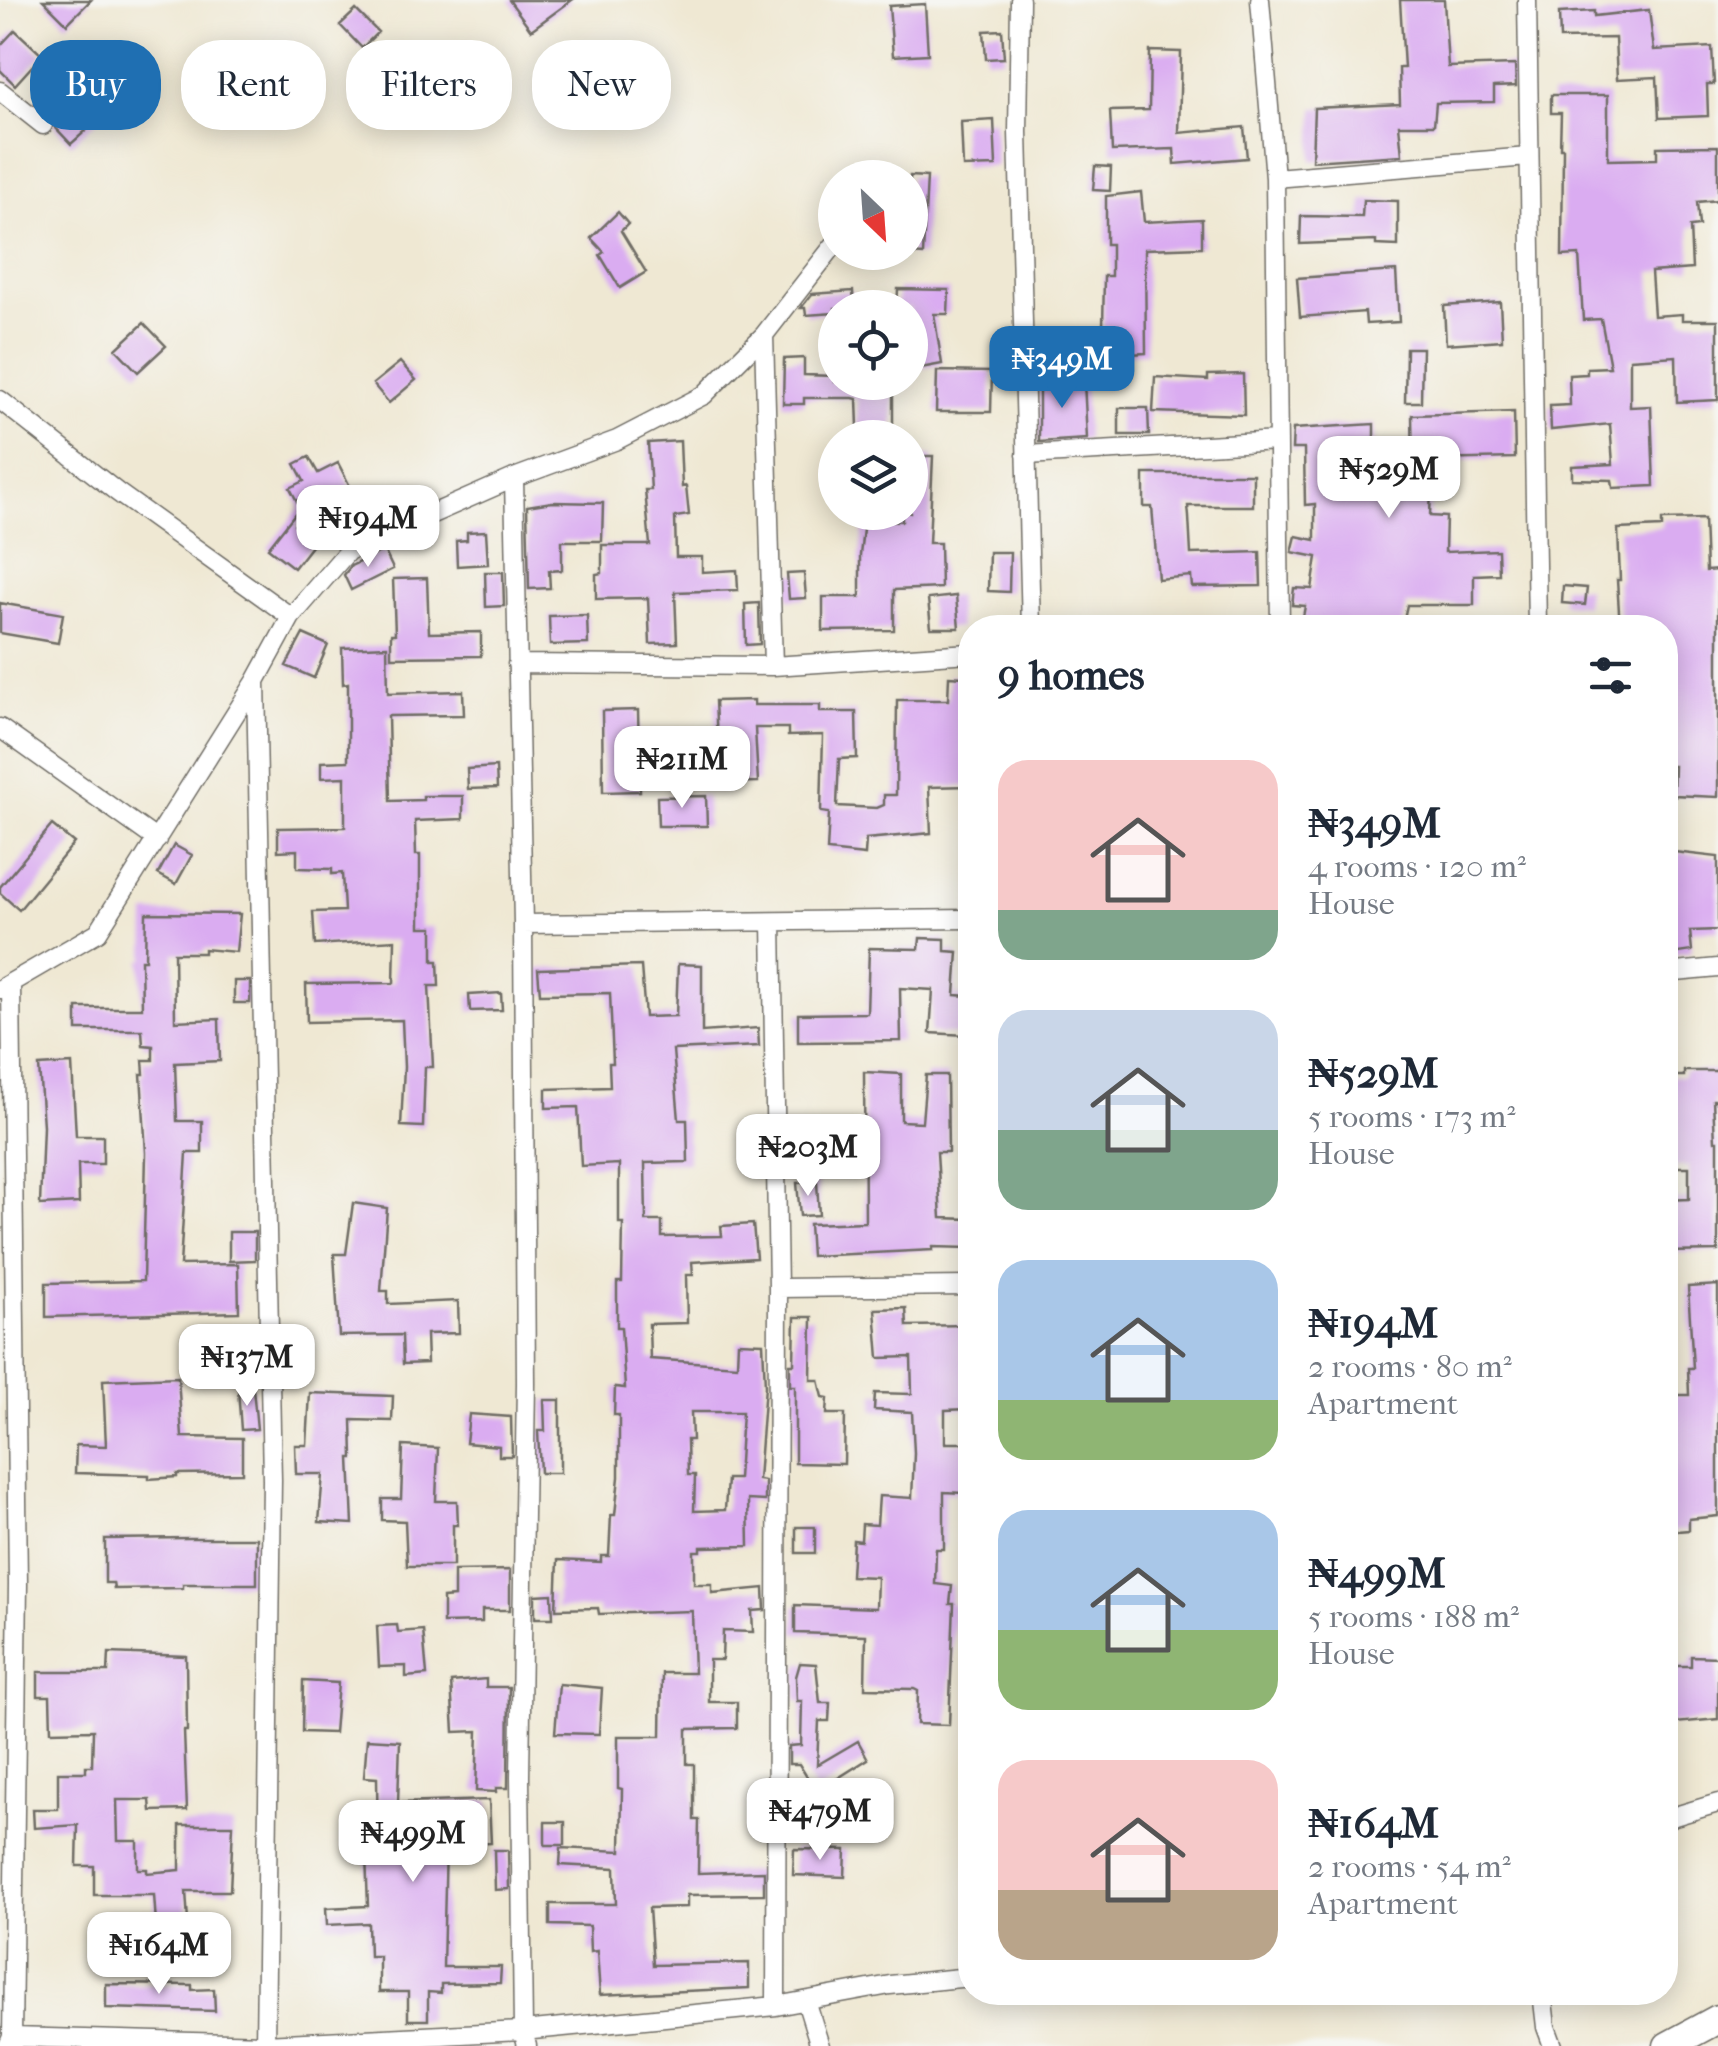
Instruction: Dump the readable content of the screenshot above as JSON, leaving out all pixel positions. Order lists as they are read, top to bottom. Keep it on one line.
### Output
{"north":"bottom right","page":{"chip":["Buy","Rent","Filters","New"],"price":["₦349M","₦529M","₦194M","₦211M","₦203M","₦137M","₦479M","₦499M","₦164M"],"heading":"9 homes","list":[{"name":"₦349M","note":"4 rooms · 120 m² · House"},{"name":"₦529M","note":"5 rooms · 173 m² · House"},{"name":"₦194M","note":"2 rooms · 80 m² · Apartment"},{"name":"₦499M","note":"5 rooms · 188 m² · House"},{"name":"₦164M","note":"2 rooms · 54 m² · Apartment"}]}}
